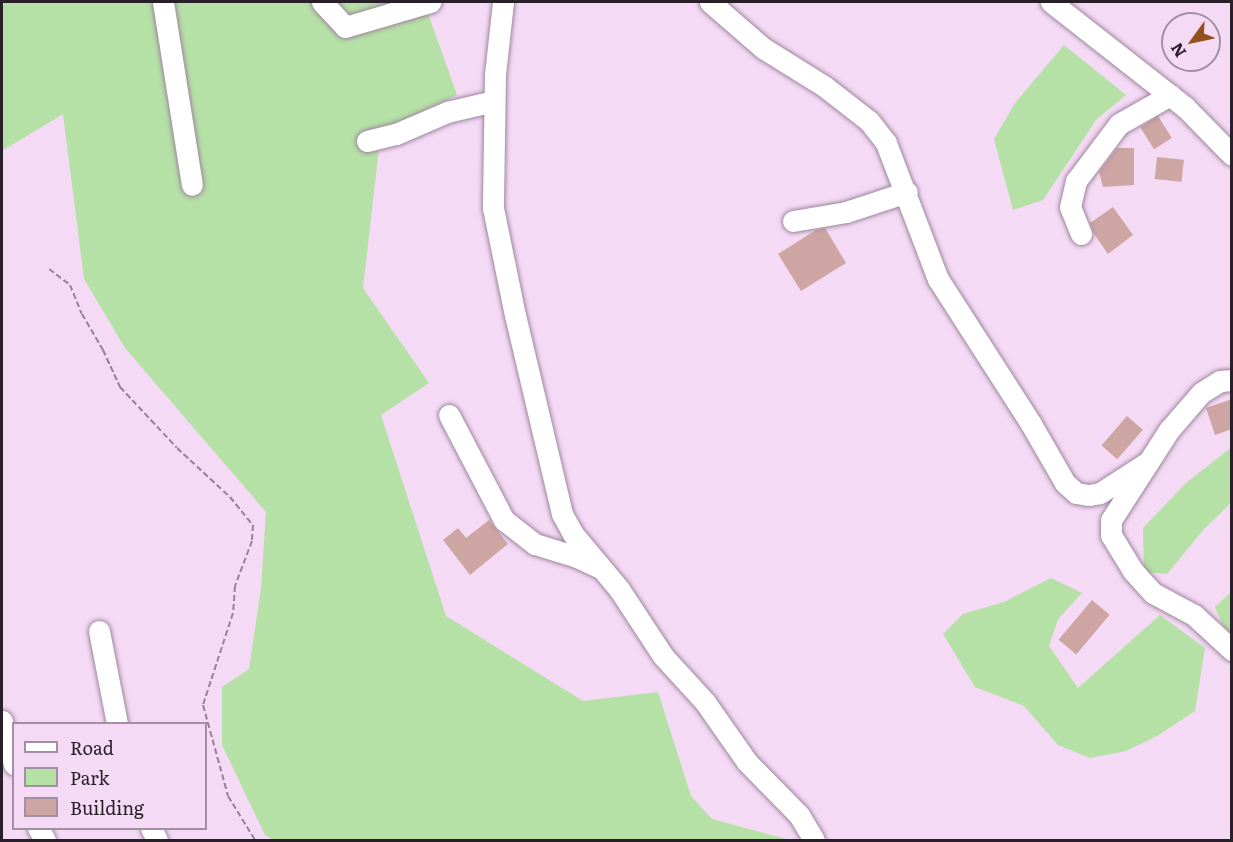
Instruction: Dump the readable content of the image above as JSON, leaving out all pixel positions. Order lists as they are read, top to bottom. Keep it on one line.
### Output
{"legend":["Road","Park","Building"],"north":"bottom left"}
